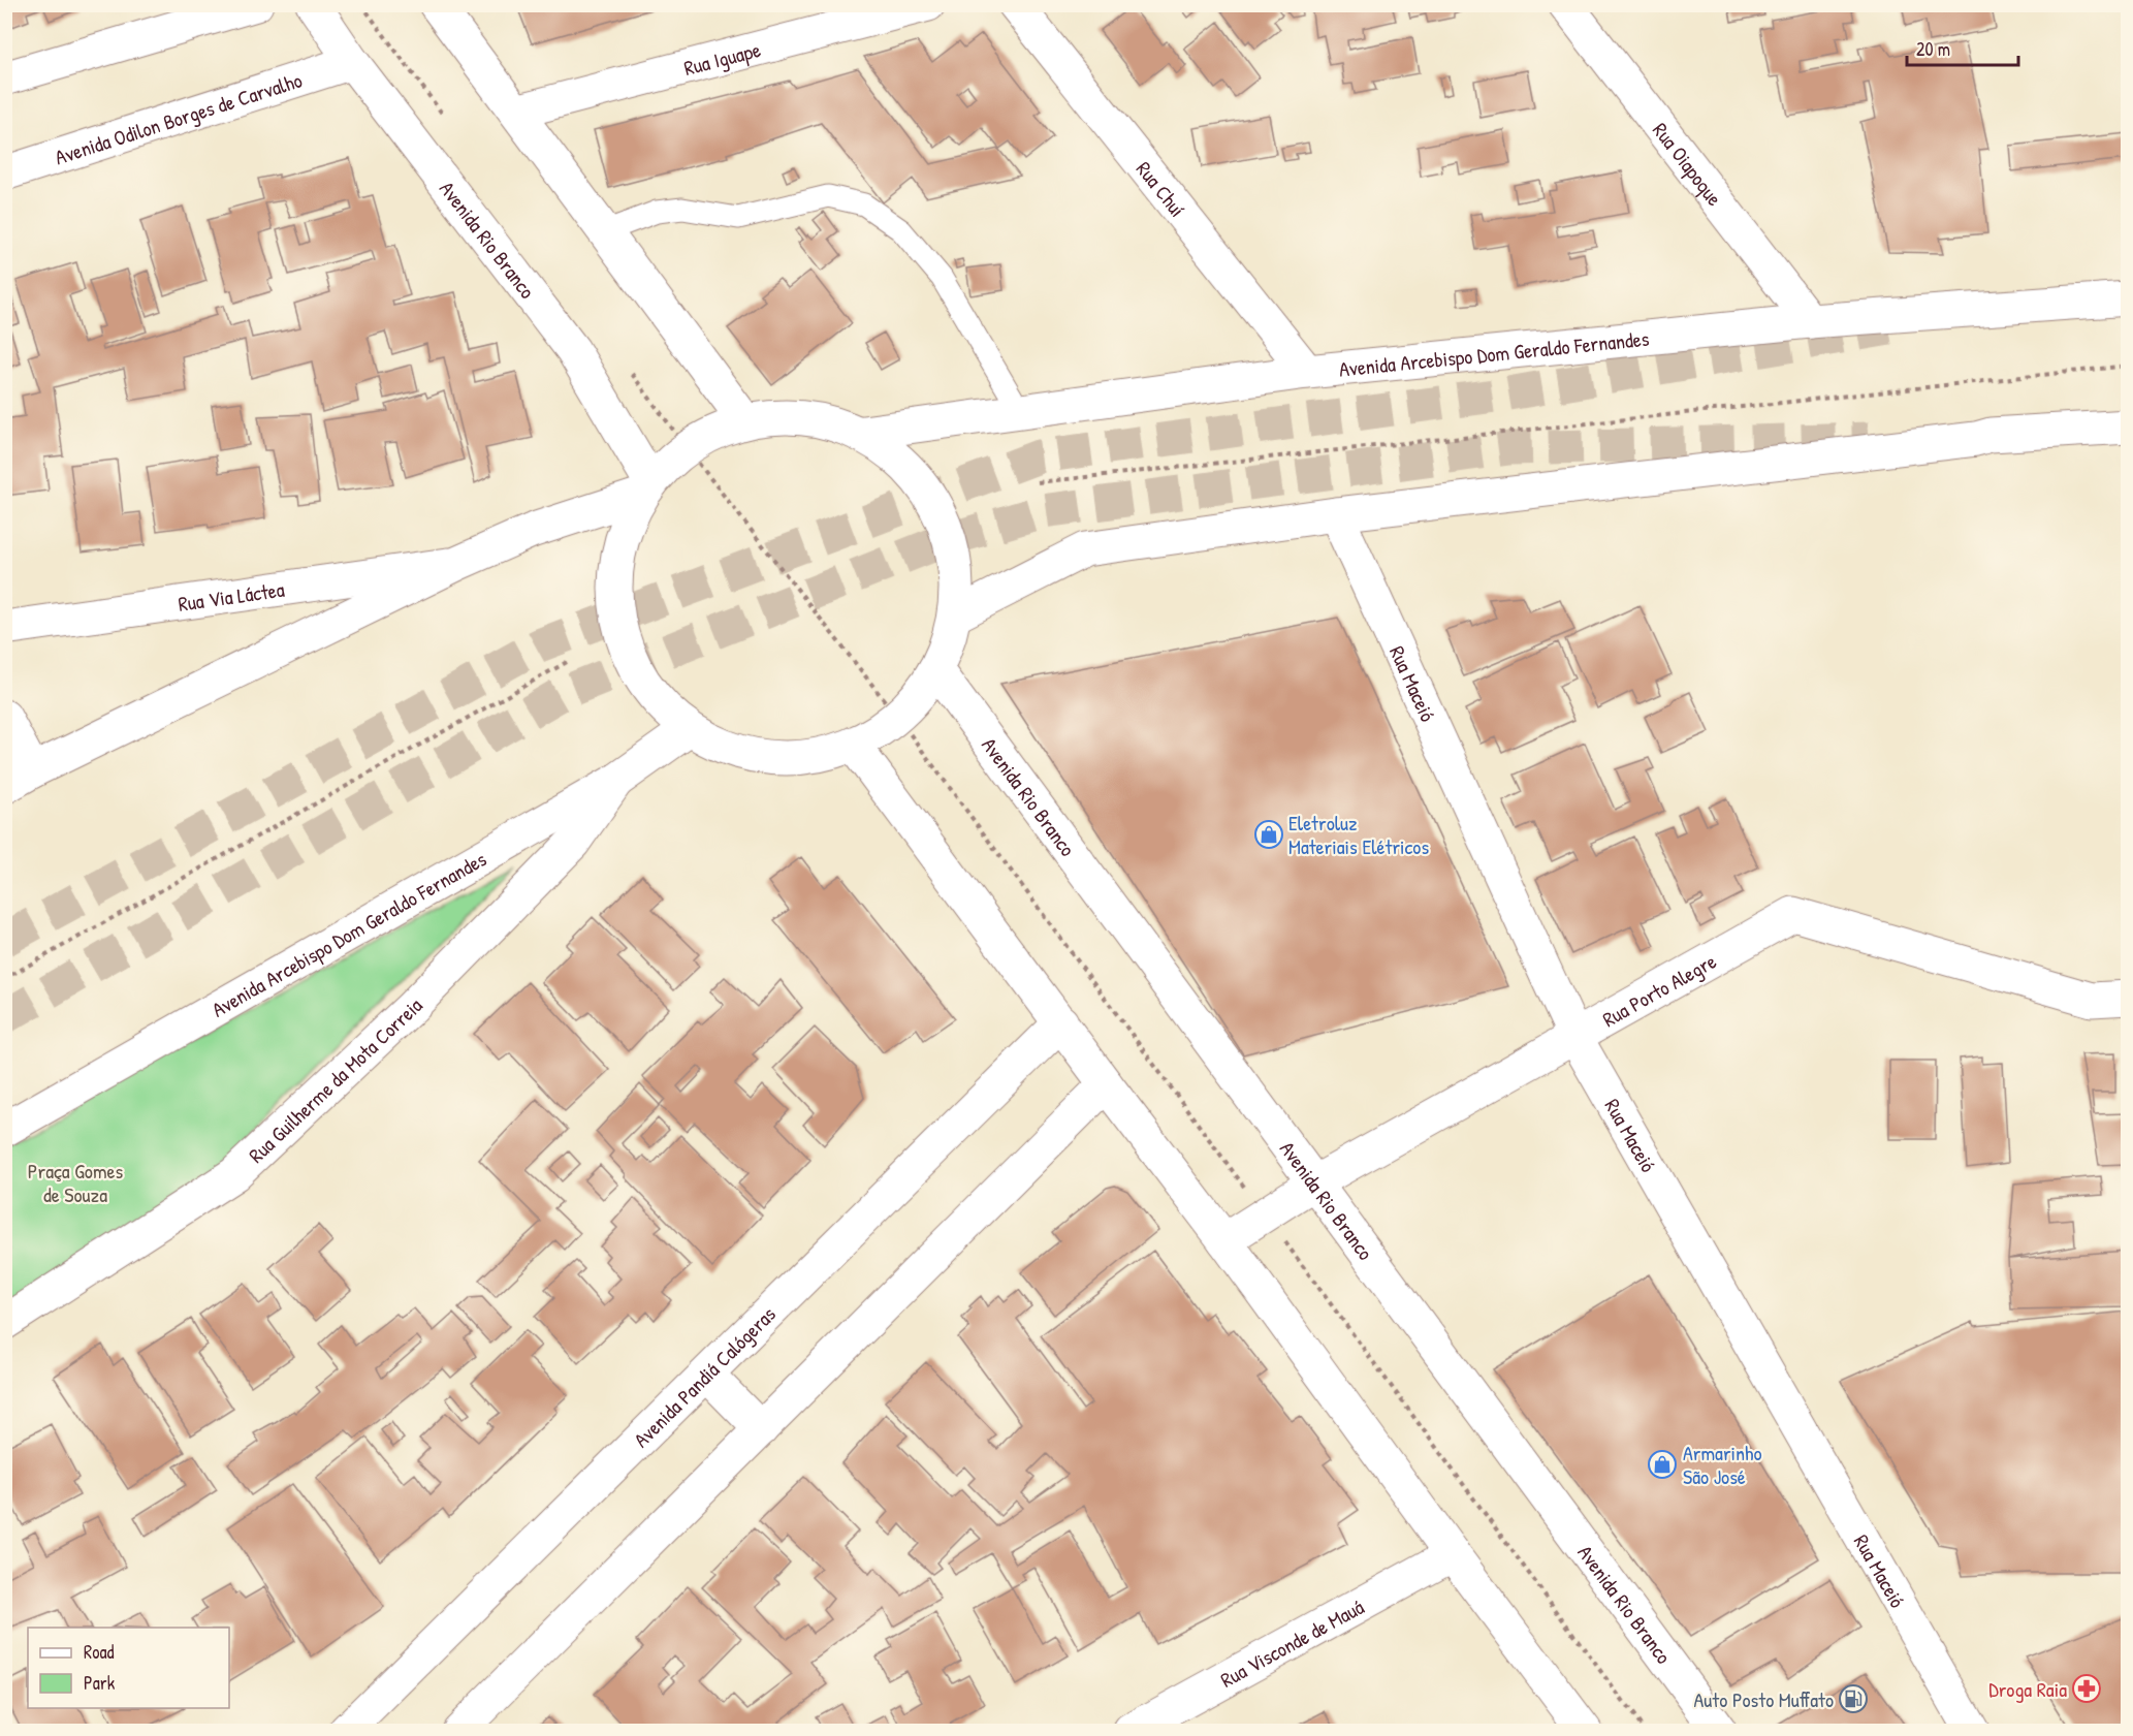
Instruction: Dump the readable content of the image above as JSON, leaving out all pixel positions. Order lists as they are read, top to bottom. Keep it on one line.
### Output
{"streets":{"main road":["Rua Iguape","Avenida Odilon Borges de Carvalho","Rua Oiapoque","Rua Chuí","Avenida Rio Branco","Avenida Arcebispo Dom Geraldo Fernandes","Rua Via Láctea","Rua Maceió","Rua Porto Alegre","Rua Guilherme da Mota Correia","Avenida Pandiá Calógeras","Rua Visconde de Mauá"]},"crossings":[["Avenida Odilon Borges de Carvalho","Avenida Rio Branco"],["Rua Oiapoque","Avenida Arcebispo Dom Geraldo Fernandes"],["Rua Chuí","Avenida Arcebispo Dom Geraldo Fernandes"],["Avenida Rio Branco","Rua Porto Alegre"],["Avenida Arcebispo Dom Geraldo Fernandes","Rua Guilherme da Mota Correia"],["Rua Maceió","Rua Porto Alegre"]],"parks":["Praça Gomes de Souza"],"places":{"shop":["Eletroluz Materiais Elétricos","Armarinho São José"],"pharmacy":["Droga Raia"],"fuel station":["Auto Posto Muffato"]},"legend":["Road","Park"],"scale_bar":"20 m"}
